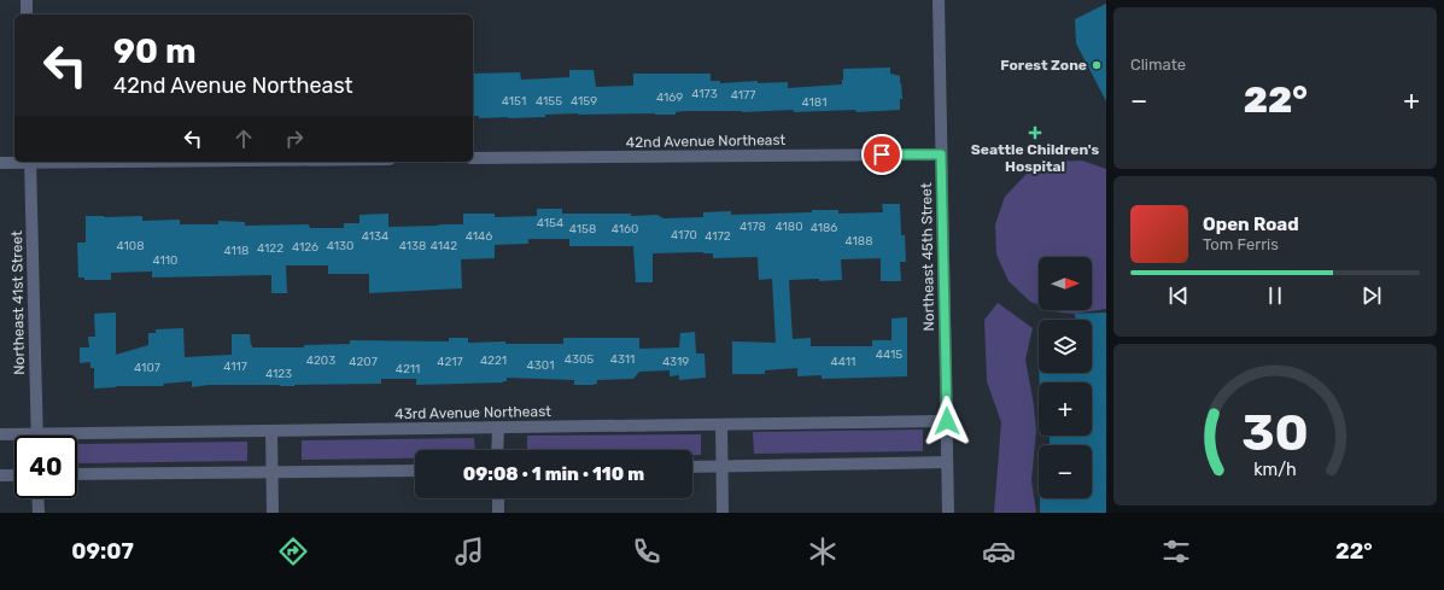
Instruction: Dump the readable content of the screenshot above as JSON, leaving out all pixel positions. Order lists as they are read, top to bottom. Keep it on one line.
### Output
{"streets":{"street":["42nd Avenue Northeast","Northeast 45th Street","Northeast 41st Street","43rd Avenue Northeast"]},"crossings":[["42nd Avenue Northeast","Northeast 45th Street"],["Northeast 45th Street","43rd Avenue Northeast"]],"places":{"other":["Forest Zone"],"health":["Seattle Children's Hospital"]},"house_numbers":["4173","4177","4169","4151","4155","4159","4181","4154","4178","4180","4186","4158","4160","4170","4134","4146","4172","4188","4108","4130","4138","4142","4126","4122","4118","4110","4415","4305","4311","4203","4221","4207","4217","4319","4411","4301","4117","4107","4211","4123"],"north":"right","page":{"tile":"Climate","turn":["90 m","42nd Avenue Northeast"],"heat":["−","22°","+"],"song":["Open Road","Tom Ferris"],"map_buttons":["+","−"],"limit":"40","trip":"09:08 · 1 min · 110 m","tabs":["09:07","22°"],"gauge":["30","km/h"]}}
